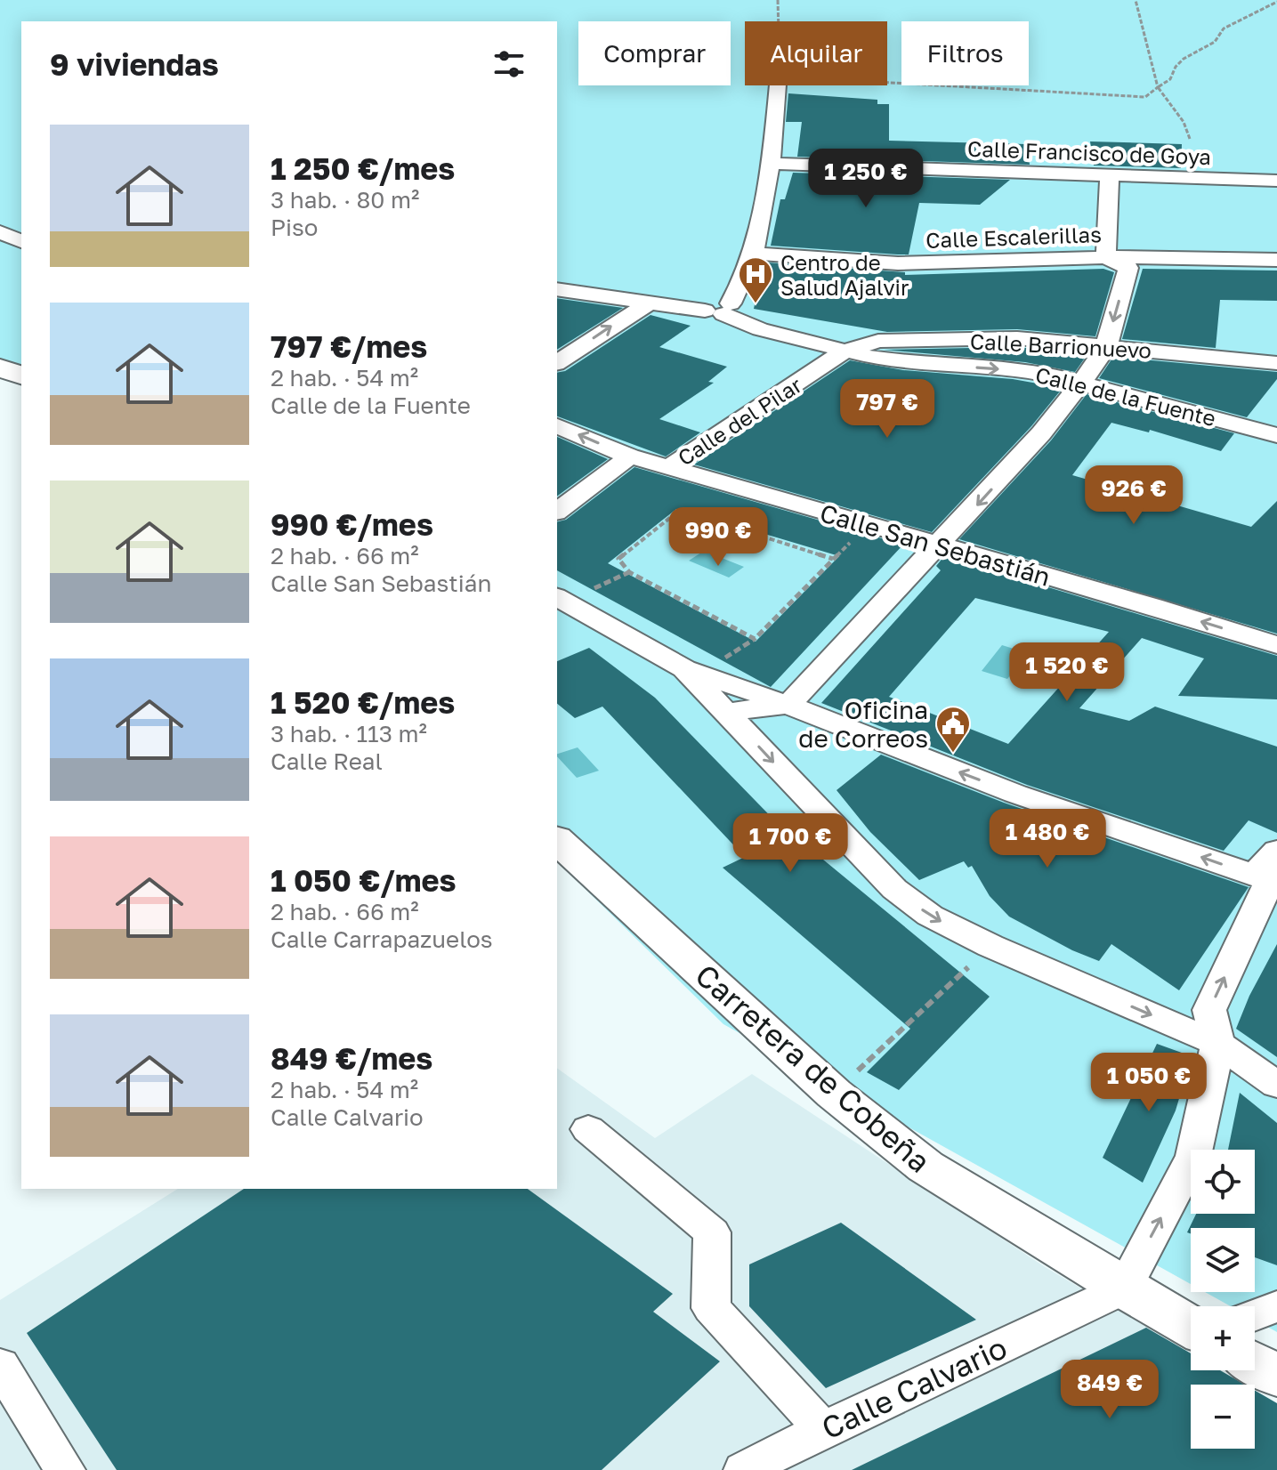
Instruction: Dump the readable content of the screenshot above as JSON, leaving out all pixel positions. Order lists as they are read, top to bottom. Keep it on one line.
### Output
{"streets":{"street":["Calle Francisco de Goya","Calle Escalerillas","Calle Barrionuevo","Calle de la Fuente","Calle del Pilar","Calle San Sebastián","Carretera de Cobeña","Calle Calvario"]},"crossings":[["Calle Barrionuevo","Calle de la Fuente"],["Calle Barrionuevo","Calle del Pilar"],["Calle de la Fuente","Calle del Pilar"],["Calle del Pilar","Calle San Sebastián"],["Carretera de Cobeña","Calle Calvario"]],"places":{"hospital":["Centro de Salud Ajalvir"],"public building":["Oficina de Correos"]},"page":{"chip":["Comprar","Alquilar","Filtros"],"heading":"9 viviendas","list":[{"name":"1 250 €/mes","note":"3 hab. · 80 m² · Piso"},{"name":"797 €/mes","note":"2 hab. · 54 m² · Calle de la Fuente"},{"name":"990 €/mes","note":"2 hab. · 66 m² · Calle San Sebastián"},{"name":"1 520 €/mes","note":"3 hab. · 113 m² · Calle Real"},{"name":"1 050 €/mes","note":"2 hab. · 66 m² · Calle Carrapazuelos"},{"name":"849 €/mes","note":"2 hab. · 54 m² · Calle Calvario"}],"price":["1 250 €","797 €","926 €","990 €","1 520 €","1 480 €","1 700 €","1 050 €","849 €"],"map_buttons":["+","−"]}}
